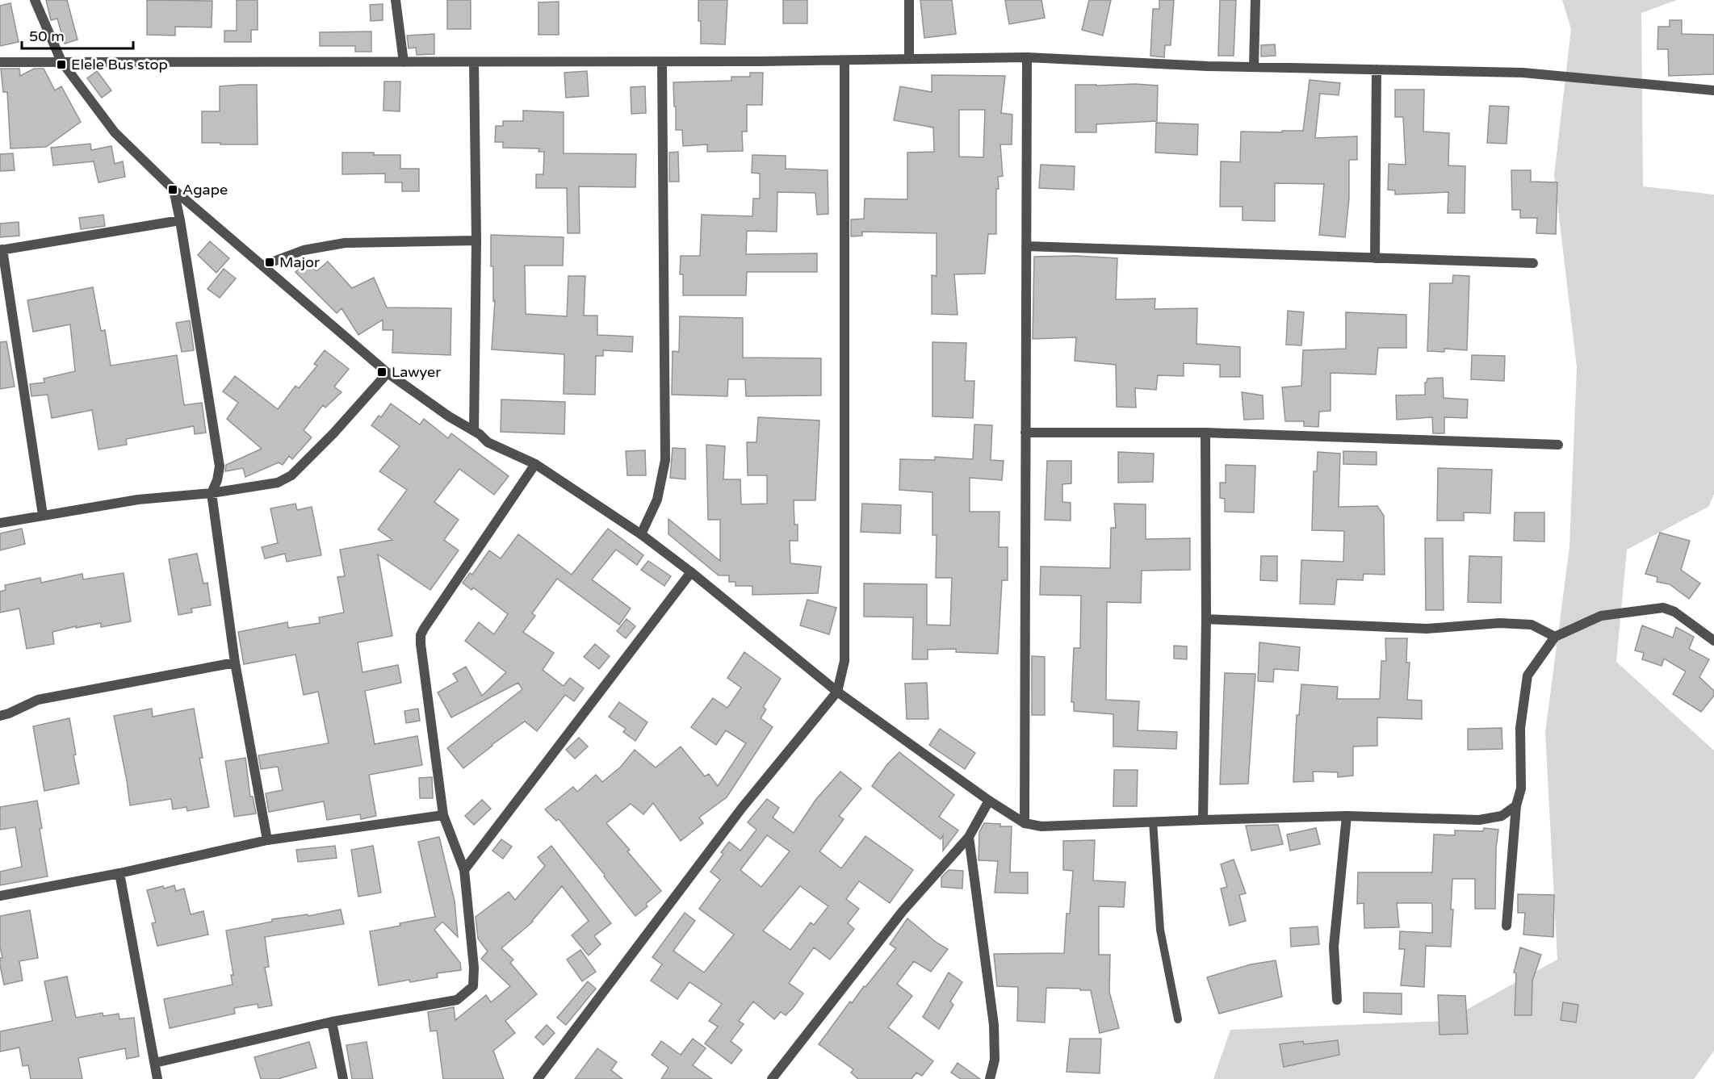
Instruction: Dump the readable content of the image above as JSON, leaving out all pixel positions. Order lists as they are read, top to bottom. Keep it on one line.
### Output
{"places":{"transit":["Elele Bus stop","Agape","Major","Lawyer"]},"scale_bar":"50 m"}
